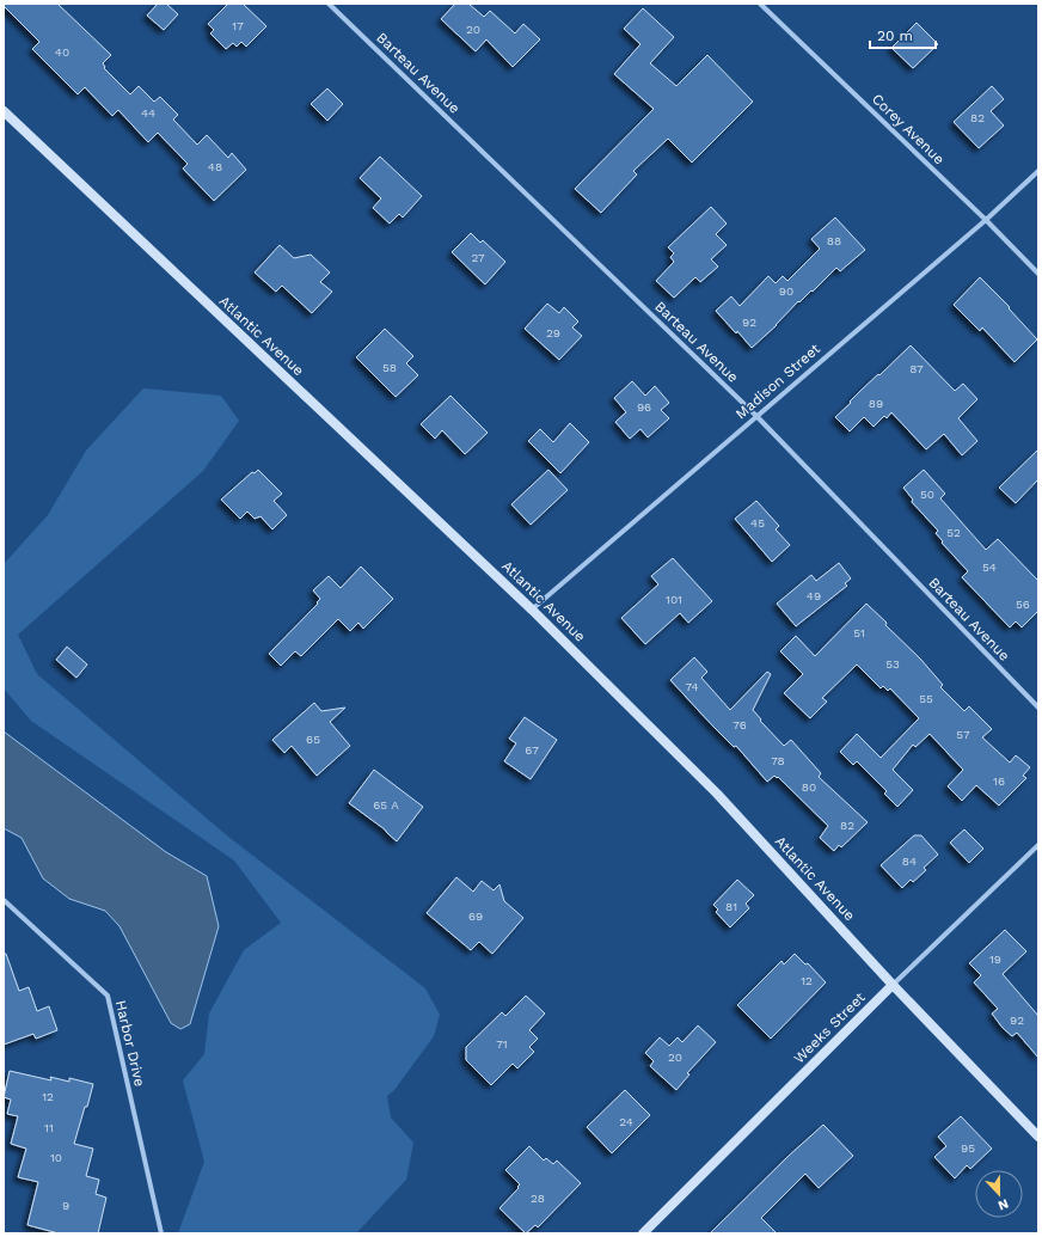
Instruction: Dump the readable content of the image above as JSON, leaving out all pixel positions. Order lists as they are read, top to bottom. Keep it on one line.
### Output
{"streets":{"main road":["Atlantic Avenue","Weeks Street"],"street":["Barteau Avenue","Corey Avenue","Madison Street","Harbor Drive"]},"crossings":[["Barteau Avenue","Madison Street"],["Corey Avenue","Madison Street"],["Atlantic Avenue","Madison Street"],["Atlantic Avenue","Weeks Street"]],"house_numbers":["17","20","40","44","82","48","88","27","90","92","29","58","87","89","96","50","45","52","54","49","101","56","51","53","74","55","76","57","65","67","78","16","80","65 A","82","84","81","69","19","12","92","71","20","12","24","11","95","10","28","9"],"scale_bar":"20 m","north":"bottom"}
